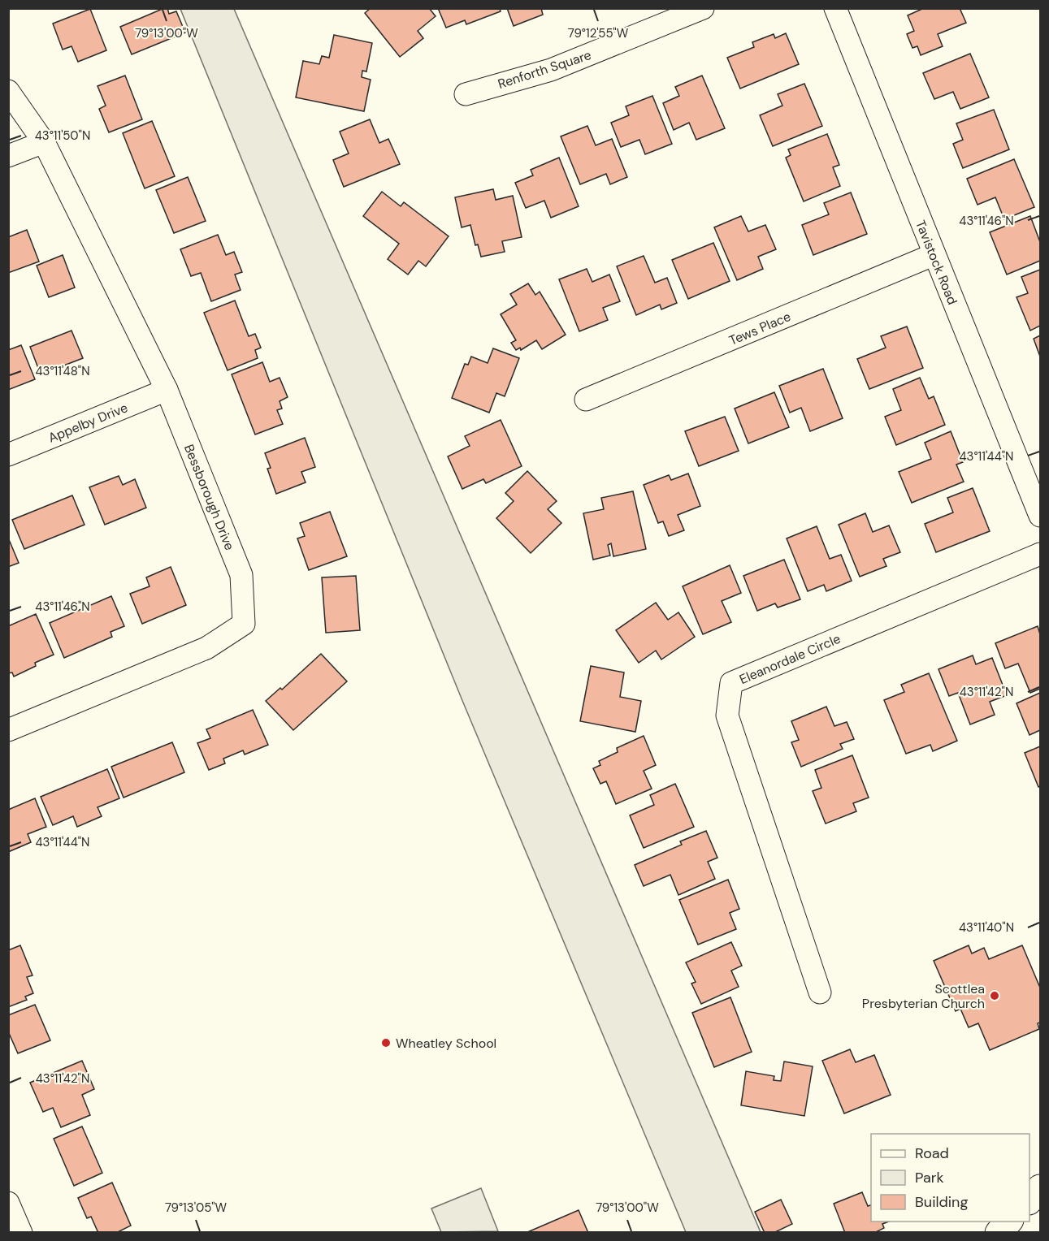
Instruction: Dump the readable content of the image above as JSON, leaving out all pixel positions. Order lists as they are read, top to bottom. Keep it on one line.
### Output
{"streets":{"street":["Renforth Square","Tavistock Road","Tews Place","Appelby Drive","Bessborough Drive","Eleanordale Circle"]},"crossings":[["Tavistock Road","Tews Place"],["Appelby Drive","Bessborough Drive"]],"places":["Scottlea Presbyterian Church","Wheatley School"],"legend":["Road","Park","Building"],"coordinates":["79°13'00\"W","79°12'55\"W","43°11'50\"N","43°11'46\"N","43°11'48\"N","43°11'44\"N","43°11'42\"N","43°11'40\"N","79°13'05\"W"]}
